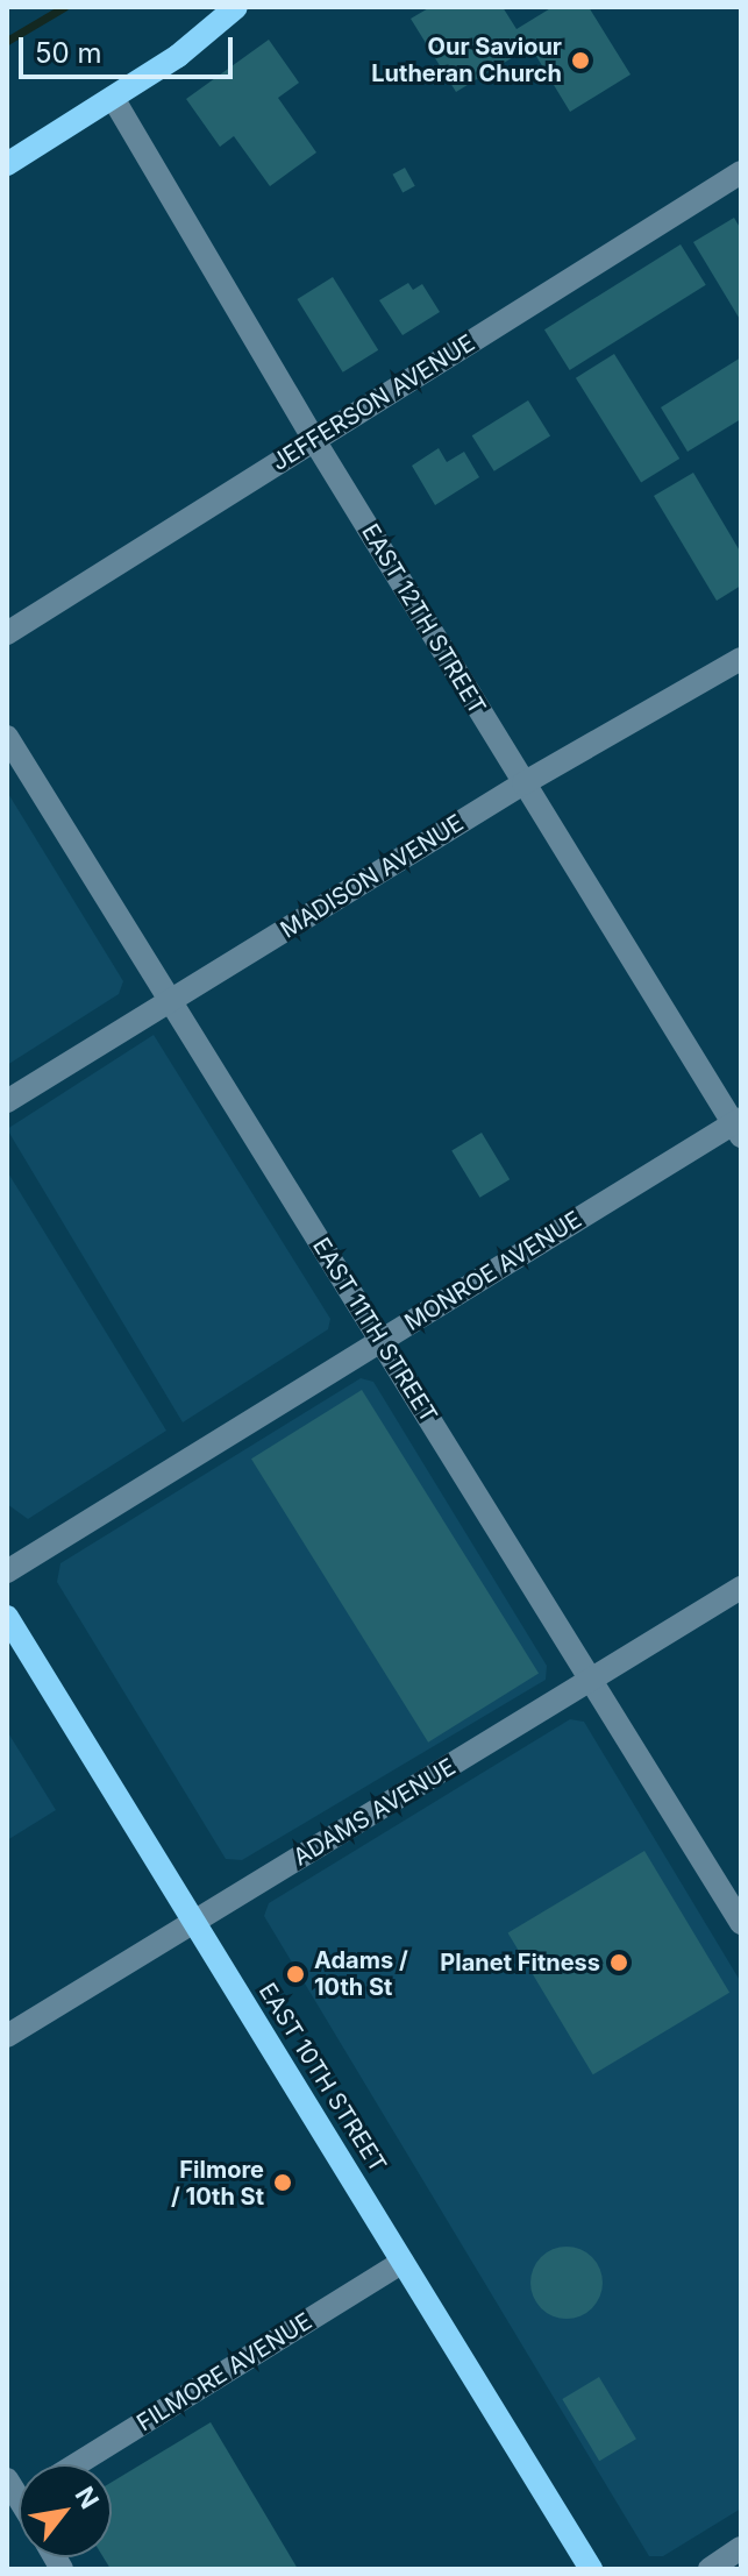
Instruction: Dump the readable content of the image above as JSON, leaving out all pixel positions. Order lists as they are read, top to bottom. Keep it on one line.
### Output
{"streets":{"main road":["EAST 10TH STREET"],"street":["JEFFERSON AVENUE","EAST 12TH STREET","MADISON AVENUE","MONROE AVENUE","EAST 11TH STREET","ADAMS AVENUE","FILMORE AVENUE"]},"crossings":[["JEFFERSON AVENUE","EAST 12TH STREET"],["EAST 12TH STREET","MADISON AVENUE"],["EAST 12TH STREET","MONROE AVENUE"],["MADISON AVENUE","EAST 11TH STREET"],["MONROE AVENUE","EAST 11TH STREET"],["EAST 11TH STREET","ADAMS AVENUE"],["ADAMS AVENUE","EAST 10TH STREET"],["EAST 10TH STREET","FILMORE AVENUE"]],"places":["Our Saviour Lutheran Church","Planet Fitness","Adams / 10th St","Filmore / 10th St"],"scale_bar":"50 m","north":"top right"}
